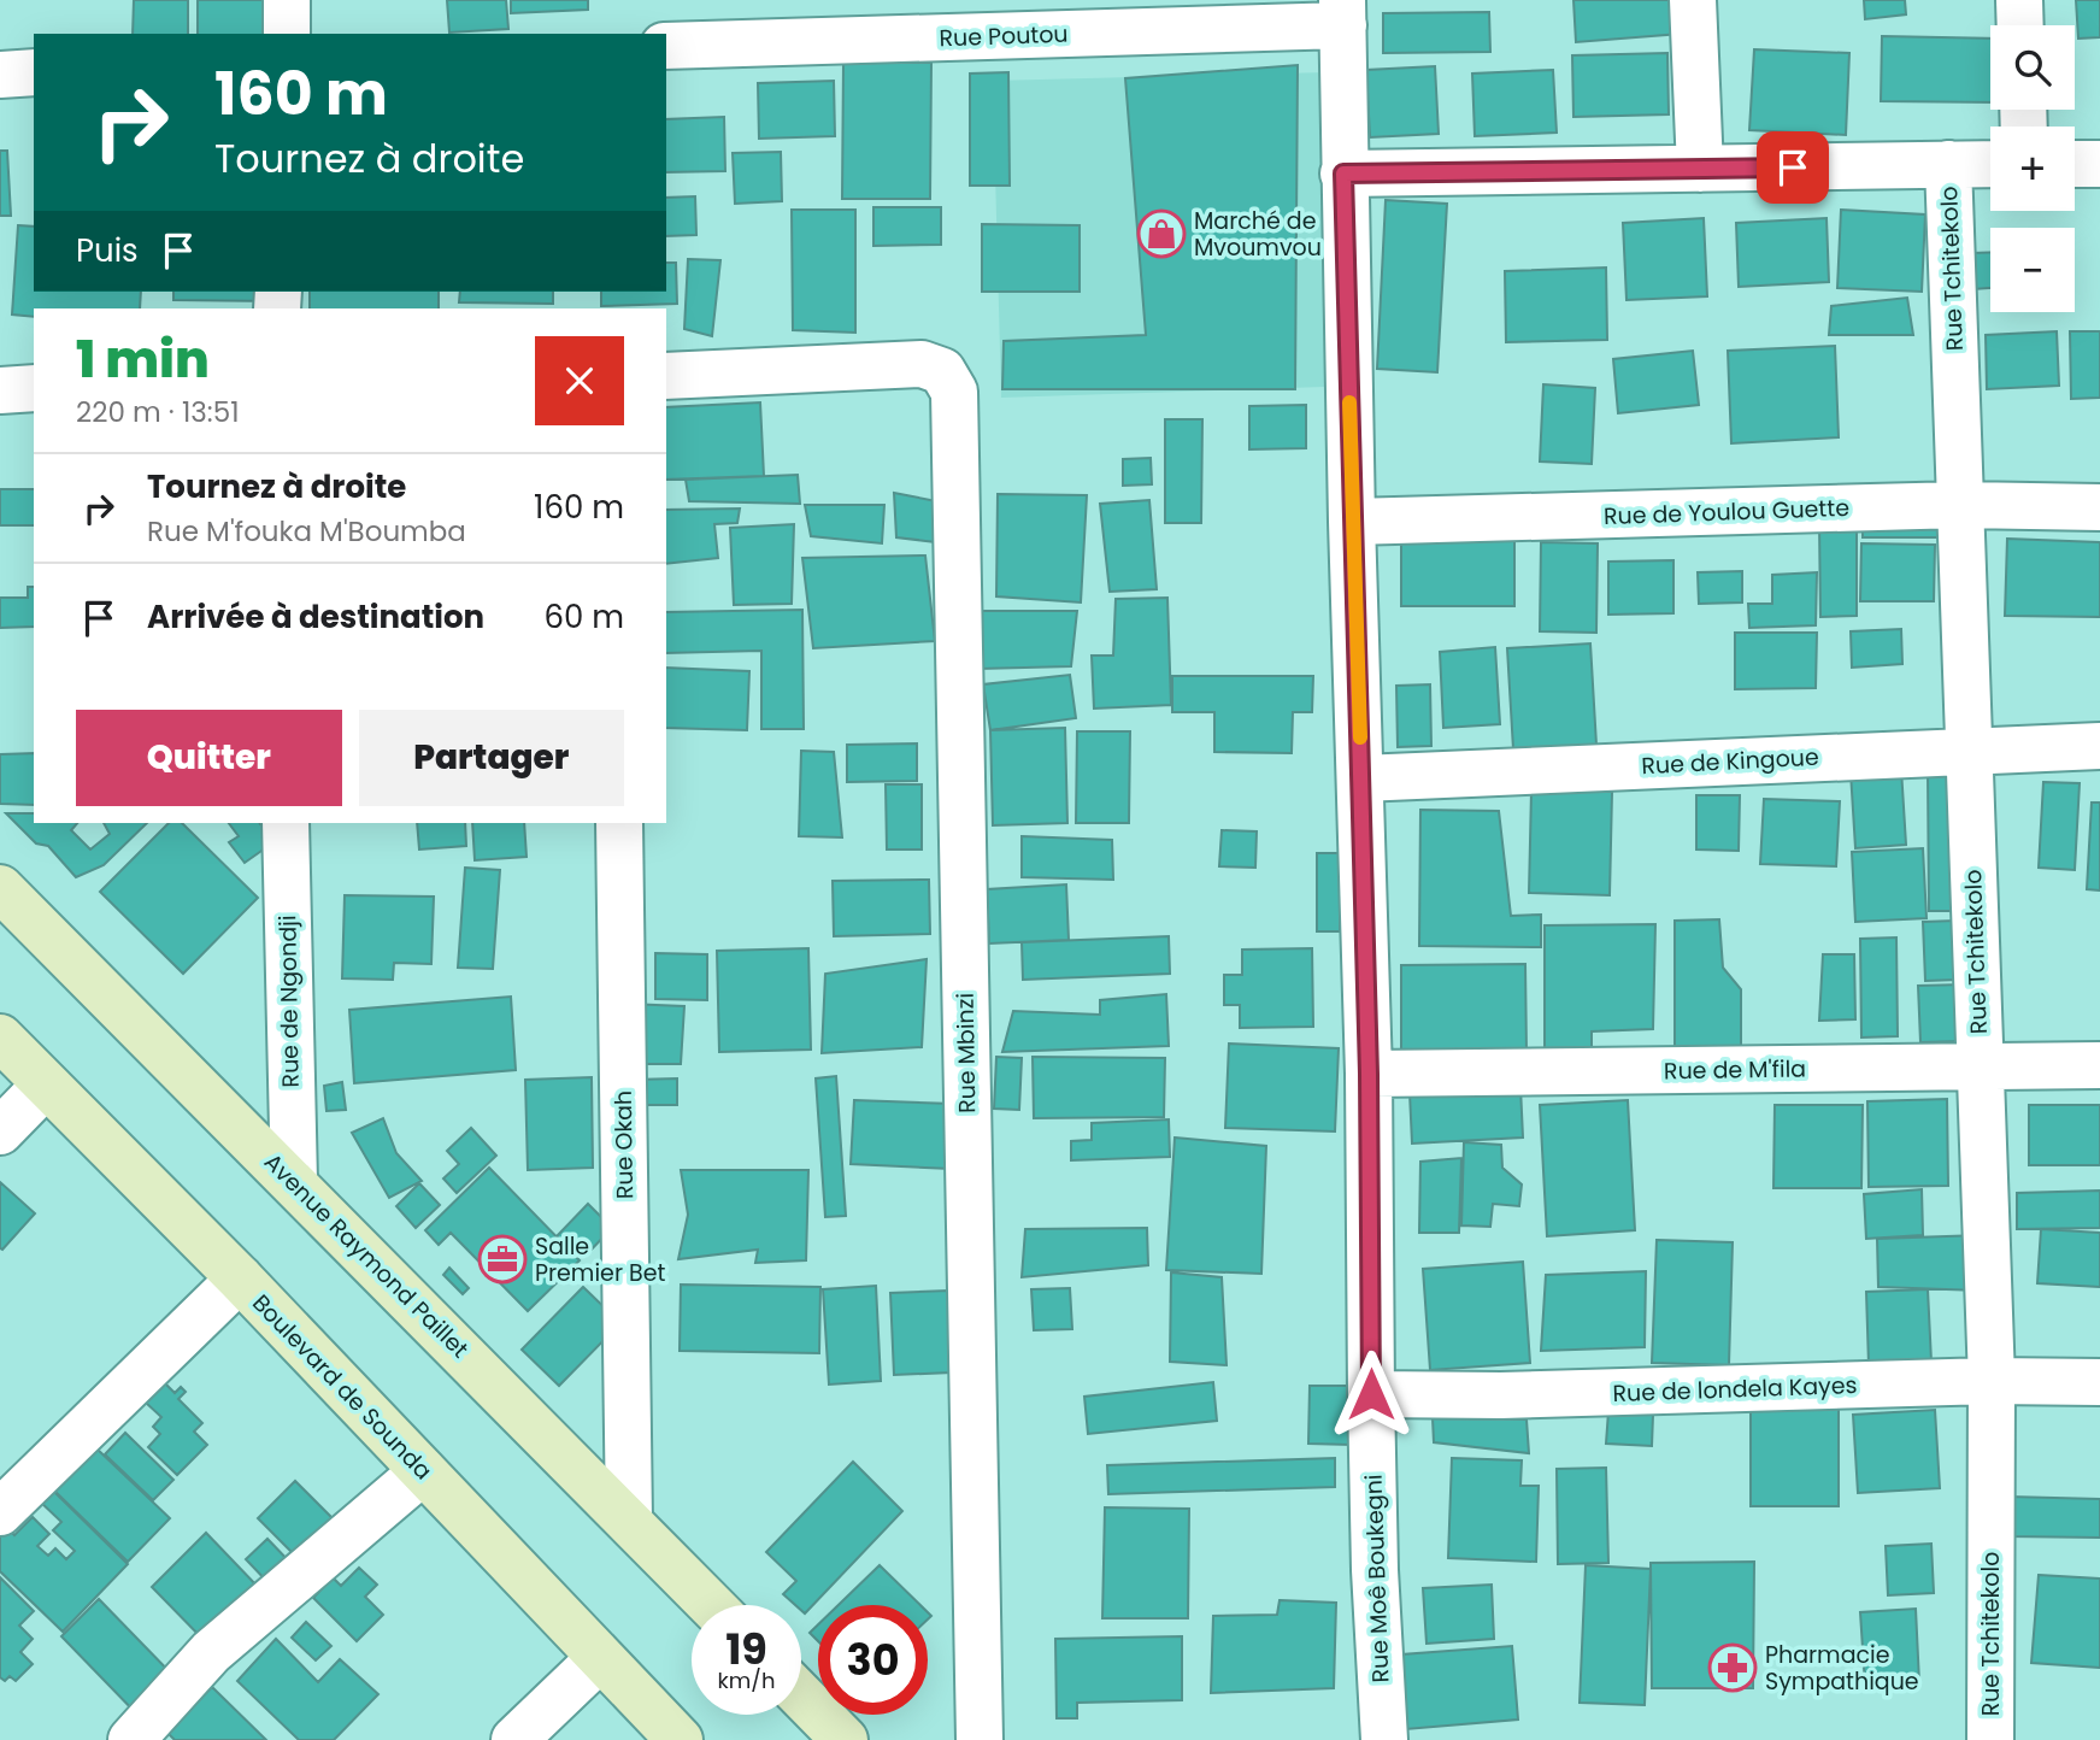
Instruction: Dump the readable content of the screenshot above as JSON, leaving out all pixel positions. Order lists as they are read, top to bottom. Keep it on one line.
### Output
{"streets":{"main road":["Avenue Raymond Paillet","Boulevard de Sounda"],"street":["Rue Poutou","Rue Tchitekolo","Rue de Youlou Guette","Rue de Kingoue","Rue de Ngondji","Rue Mbinzi","Rue de M'fila","Rue Okah","Rue de londela Kayes","Rue Moê Boukegni"]},"crossings":[["Rue Poutou","Rue Moê Boukegni"],["Rue Tchitekolo","Rue de Youlou Guette"],["Rue Tchitekolo","Rue de Kingoue"],["Rue Tchitekolo","Rue de M'fila"],["Rue Tchitekolo","Rue de londela Kayes"],["Rue de Youlou Guette","Rue Moê Boukegni"],["Rue de Kingoue","Rue Moê Boukegni"],["Rue de Ngondji","Avenue Raymond Paillet"],["Rue de M'fila","Rue Moê Boukegni"],["Rue Okah","Avenue Raymond Paillet"],["Rue de londela Kayes","Rue Moê Boukegni"]],"places":{"shop":["Marché de Mvoumvou"],"office":["Salle Premier Bet"],"pharmacy":["Pharmacie Sympathique"]},"page":{"map_buttons":["+","−"],"turn":["160 m","Tournez à droite"],"then":"Puis","heading":["1 min","220 m · 13:51"],"list":[{"name":"Tournez à droite","note":"Rue M'fouka M'Boumba","value":"160 m"},{"name":"Arrivée à destination","value":"60 m"}],"buttons":["Quitter","Partager"],"speed":"19 km/h","limit":"30"}}
